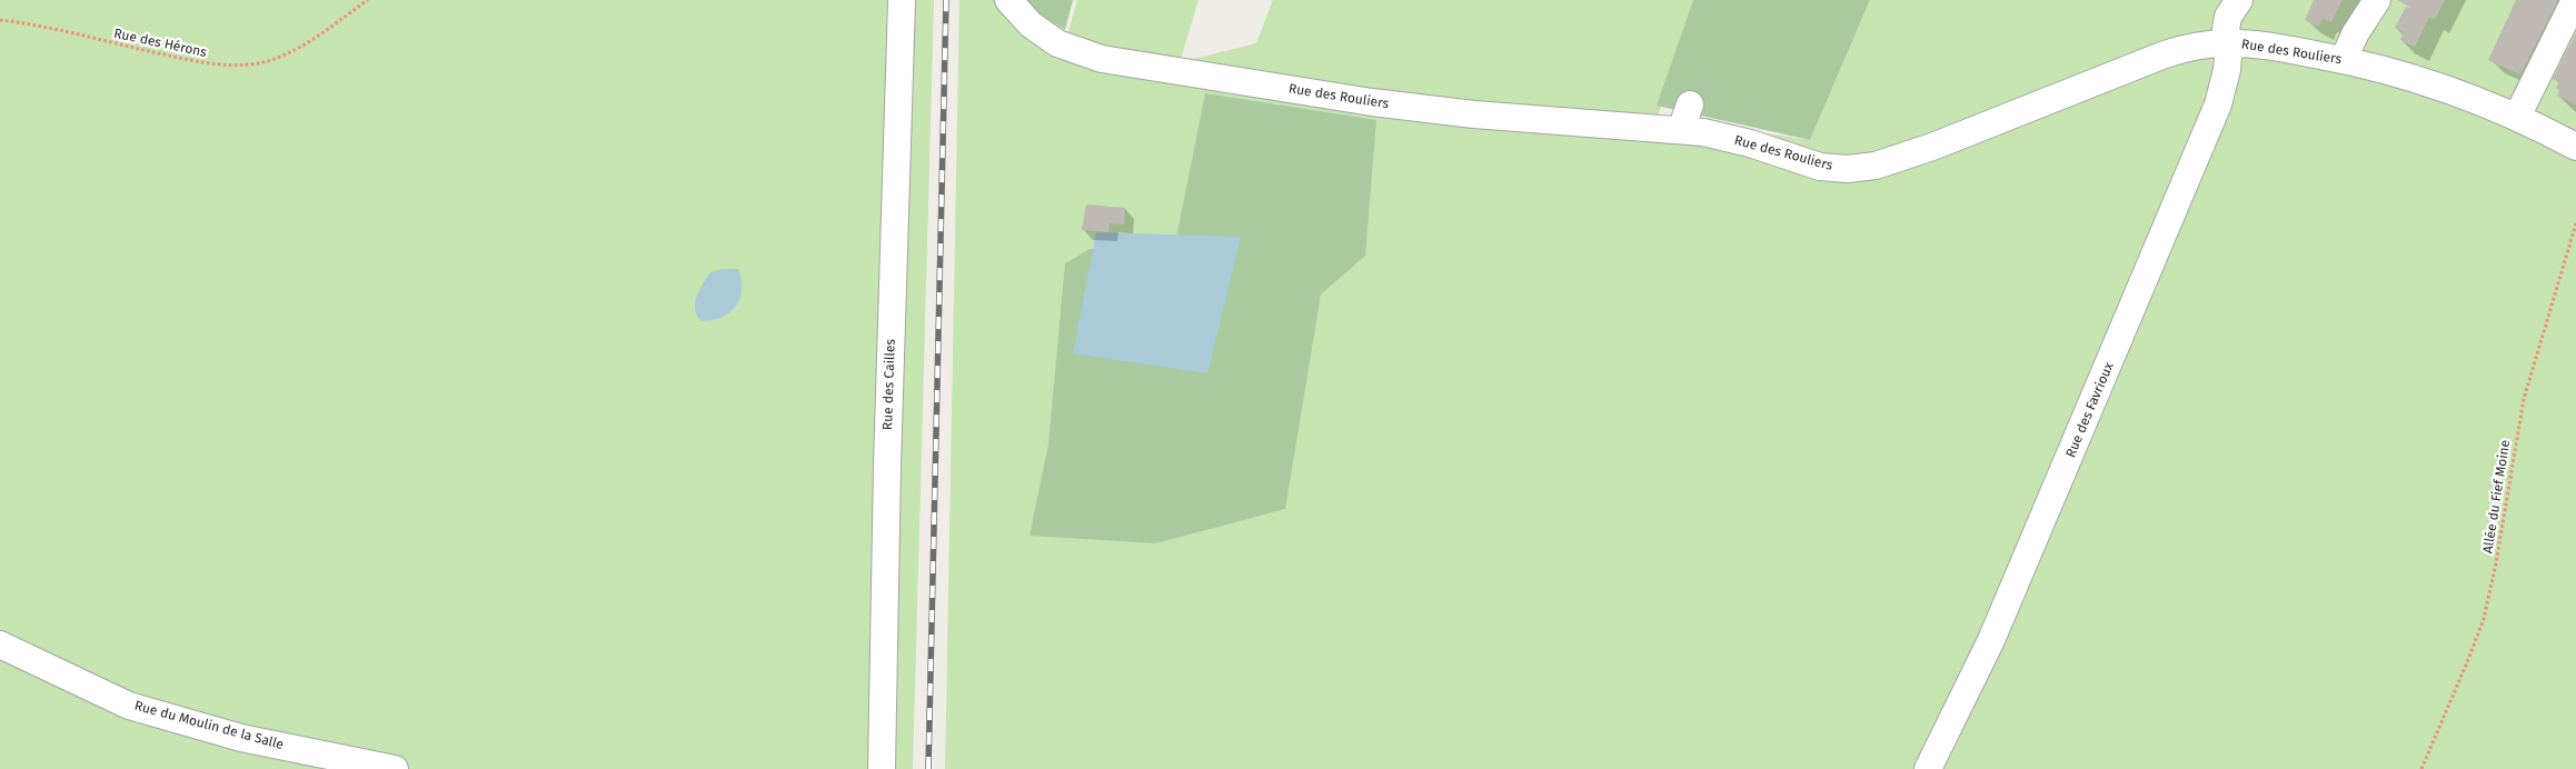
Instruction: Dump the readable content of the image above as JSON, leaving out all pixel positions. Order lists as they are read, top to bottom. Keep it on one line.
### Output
{"streets":{"street":["Rue des Rouliers","Rue des Cailles","Rue des Favrioux","Rue du Moulin de la Salle"],"path":["Rue des Hérons","Allée du Fief Moine"]},"crossings":[["Rue des Rouliers","Rue des Favrioux"]]}
